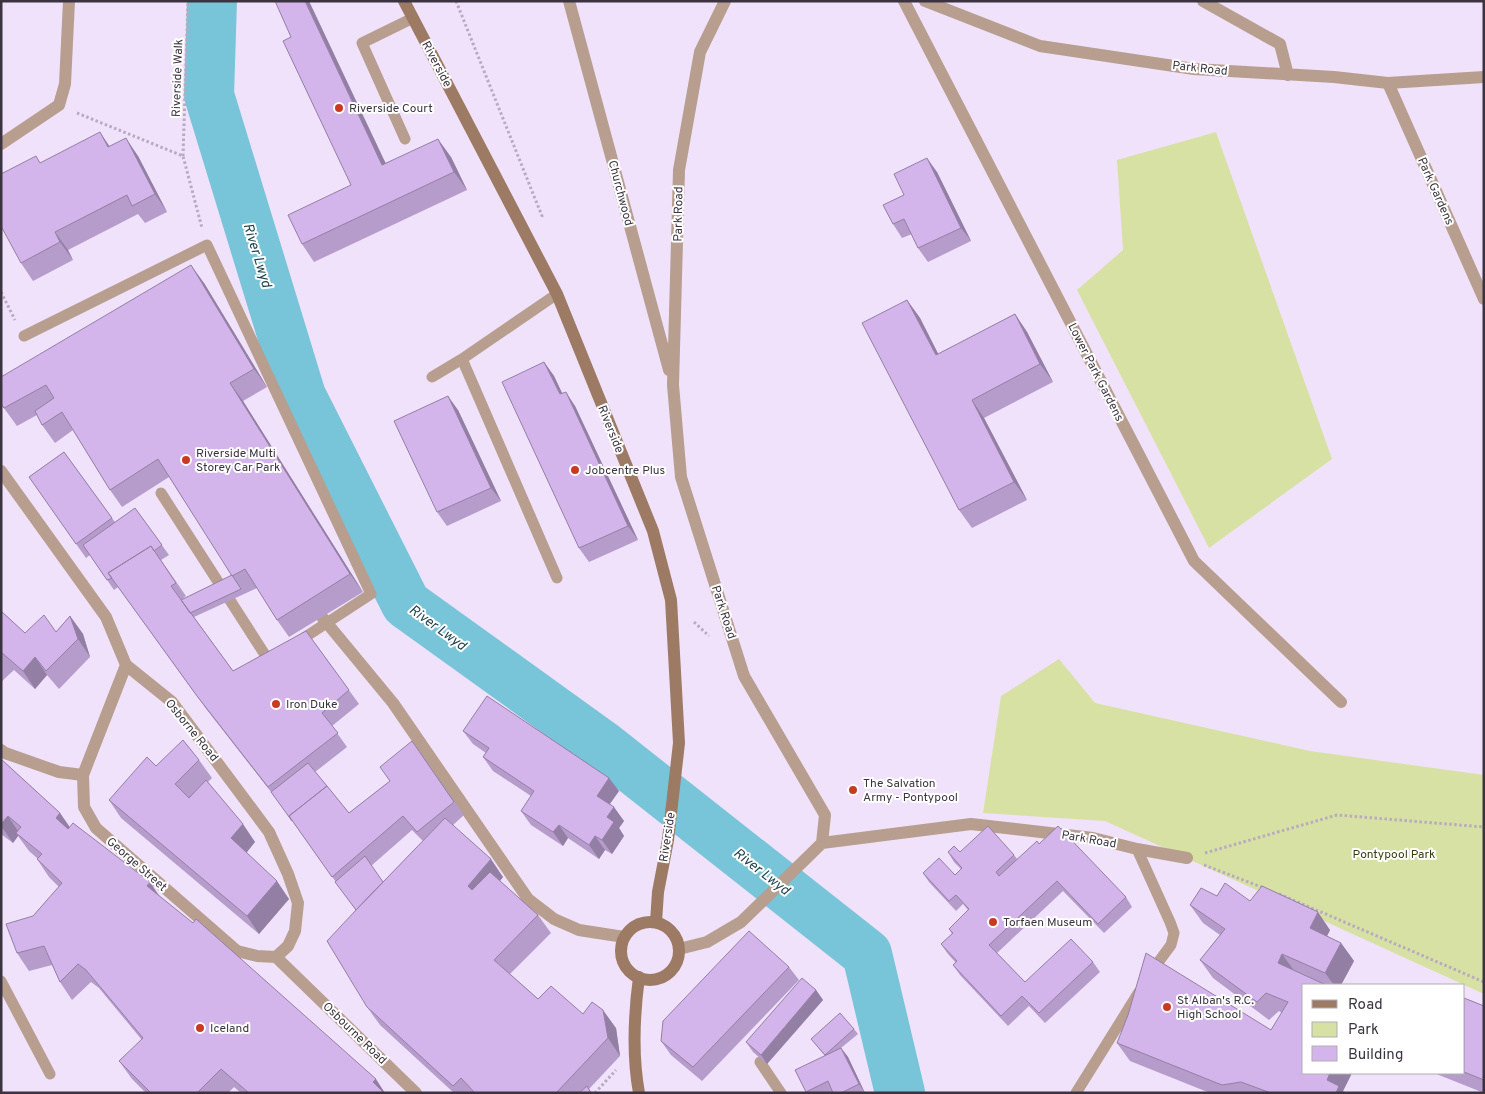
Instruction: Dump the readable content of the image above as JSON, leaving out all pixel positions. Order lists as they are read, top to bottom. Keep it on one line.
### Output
{"streets":{"street":["Riverside","Park Road","Park Gardens","Churchwood","Lower Park Gardens","Osborne Road","George Street","Osbourne Road"],"path":["Riverside Walk"]},"crossings":[["Park Road","Park Gardens"],["Park Road","Churchwood"],["Osborne Road","George Street"],["Osborne Road","Osbourne Road"],["George Street","Osbourne Road"]],"water":["River Lwyd"],"parks":["Pontypool Park"],"places":["Riverside Court","Riverside Multi Storey Car Park","Jobcentre Plus","Iron Duke","The Salvation Army - Pontypool","Torfaen Museum","St Alban's R.C. High School","Iceland"],"legend":["Road","Park","Building"]}
